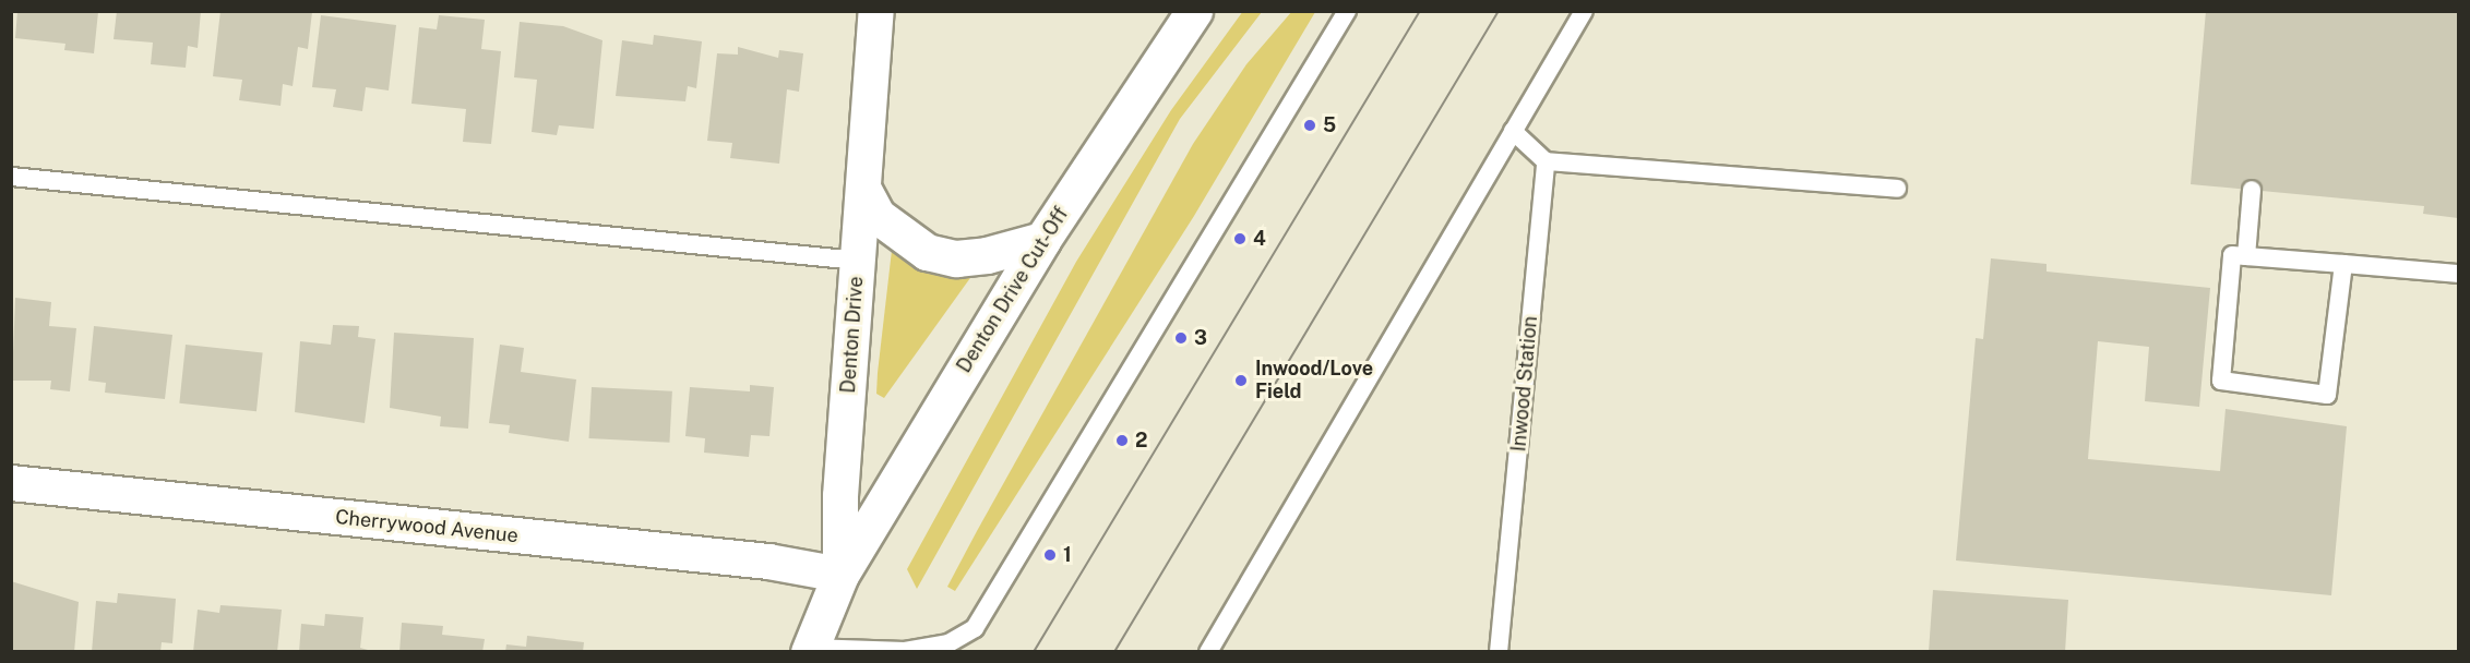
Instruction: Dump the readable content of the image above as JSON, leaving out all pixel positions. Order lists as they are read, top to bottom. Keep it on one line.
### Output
{"streets":{"main road":["Denton Drive Cut-Off","Denton Drive"],"street":["Cherrywood Avenue"],"lane":["Inwood Station"]},"crossings":[["Denton Drive Cut-Off","Denton Drive"],["Denton Drive Cut-Off","Cherrywood Avenue"],["Denton Drive","Cherrywood Avenue"]],"places":["5","4","3","Inwood/Love Field","2","1"]}
